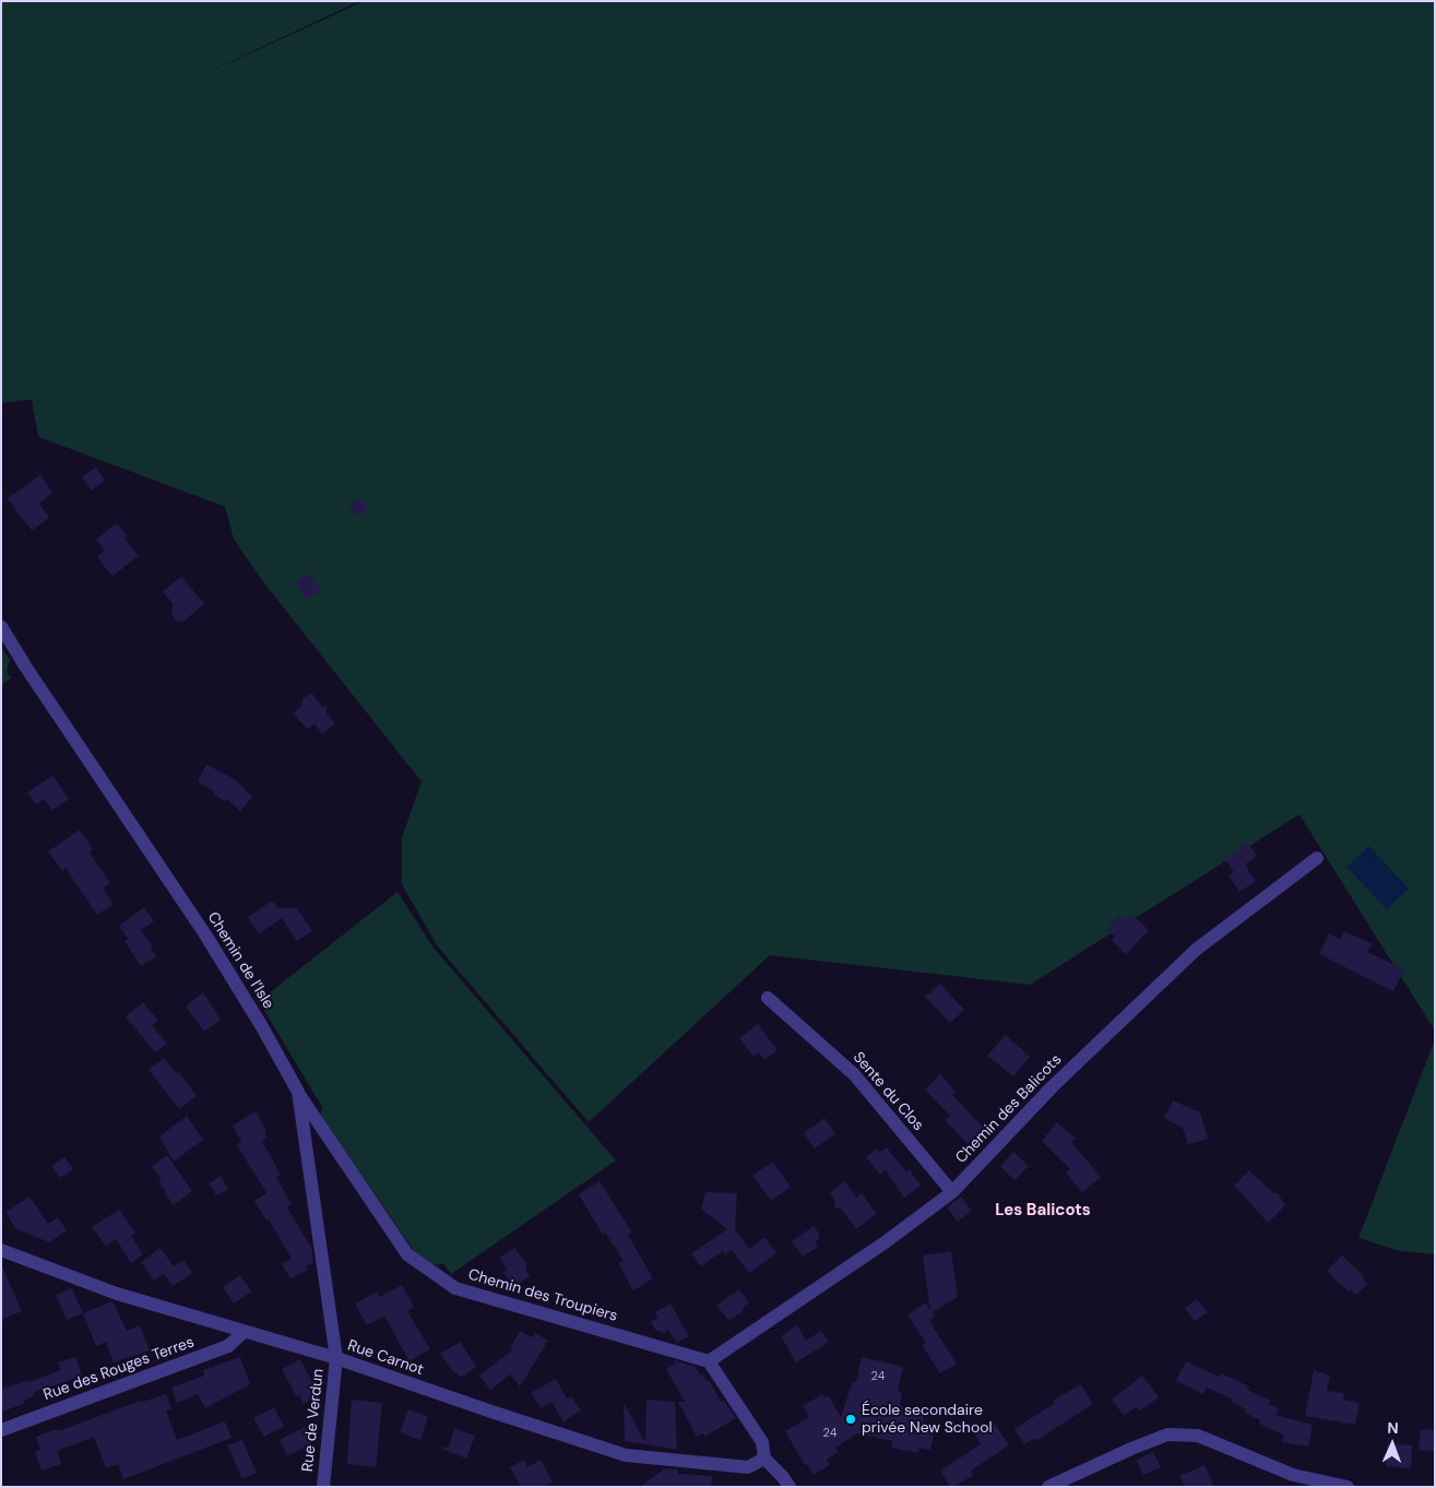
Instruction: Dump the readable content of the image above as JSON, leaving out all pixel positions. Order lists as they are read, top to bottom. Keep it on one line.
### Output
{"streets":{"street":["Chemin de l’Isle","Sente du Clos","Chemin des Balicots","Chemin des Troupiers","Rue Carnot","Rue des Rouges Terres","Rue de Verdun"]},"crossings":[["Chemin de l’Isle","Chemin des Troupiers"],["Chemin de l’Isle","Rue Carnot"],["Chemin de l’Isle","Rue de Verdun"],["Sente du Clos","Chemin des Balicots"],["Chemin des Balicots","Chemin des Troupiers"],["Rue Carnot","Rue des Rouges Terres"],["Rue Carnot","Rue de Verdun"]],"districts":["Les Balicots"],"places":["École secondaire privée New School"],"house_numbers":["24","24"],"north":"top"}
